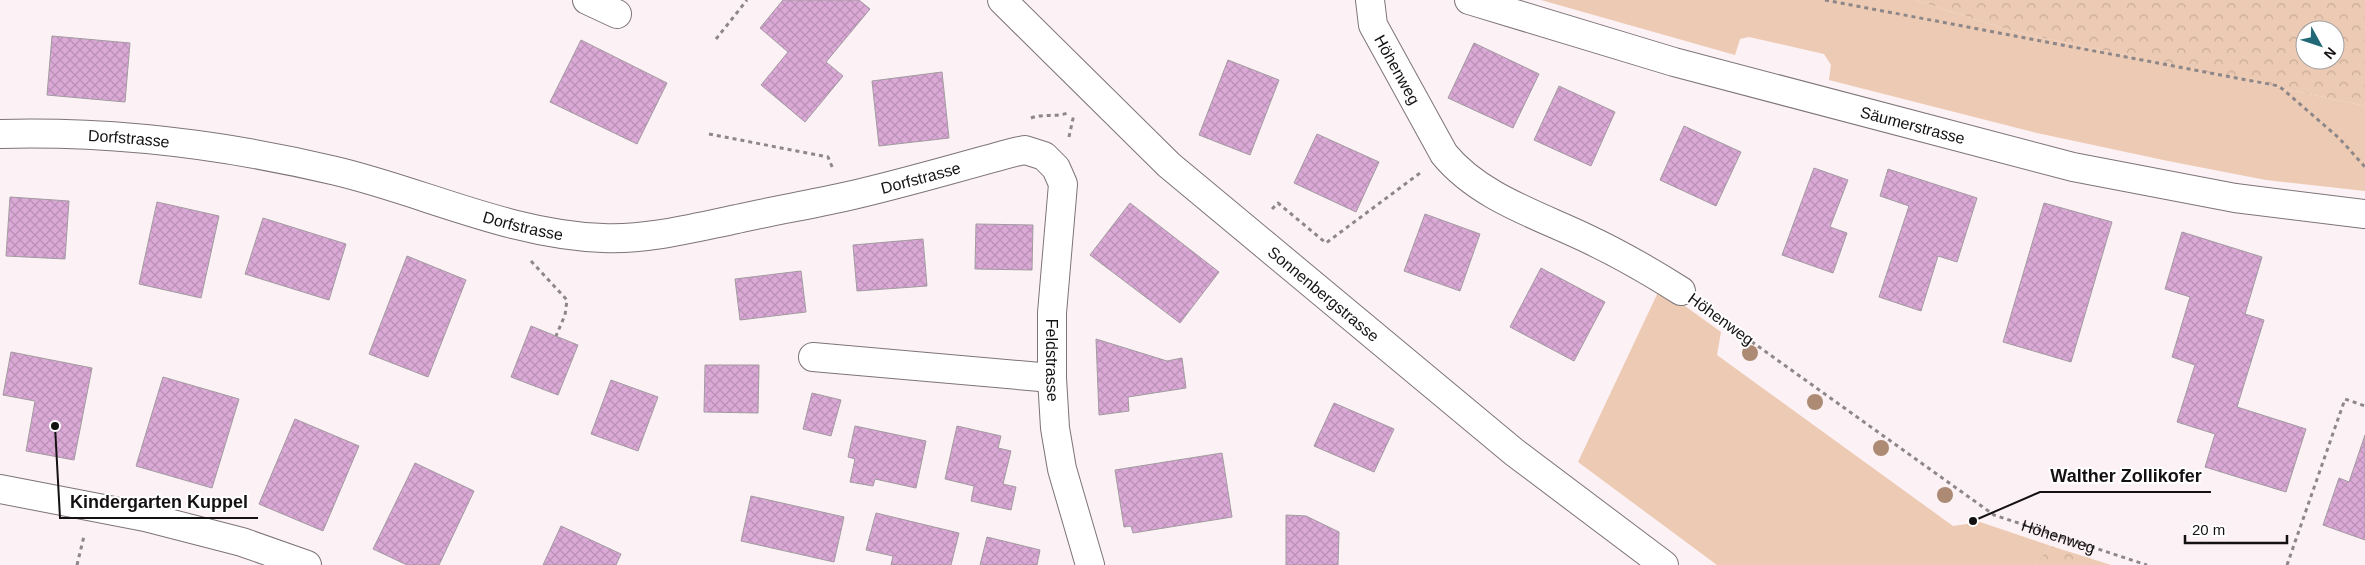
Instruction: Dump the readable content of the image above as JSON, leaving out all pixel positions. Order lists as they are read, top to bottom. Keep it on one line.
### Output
{"streets":{"street":["Höhenweg","Säumerstrasse","Dorfstrasse","Sonnenbergstrasse","Feldstrasse"]},"crossings":[["Dorfstrasse","Feldstrasse"]],"places":["Kindergarten Kuppel","Walther Zollikofer"],"scale_bar":"20 m","north":"bottom right"}
